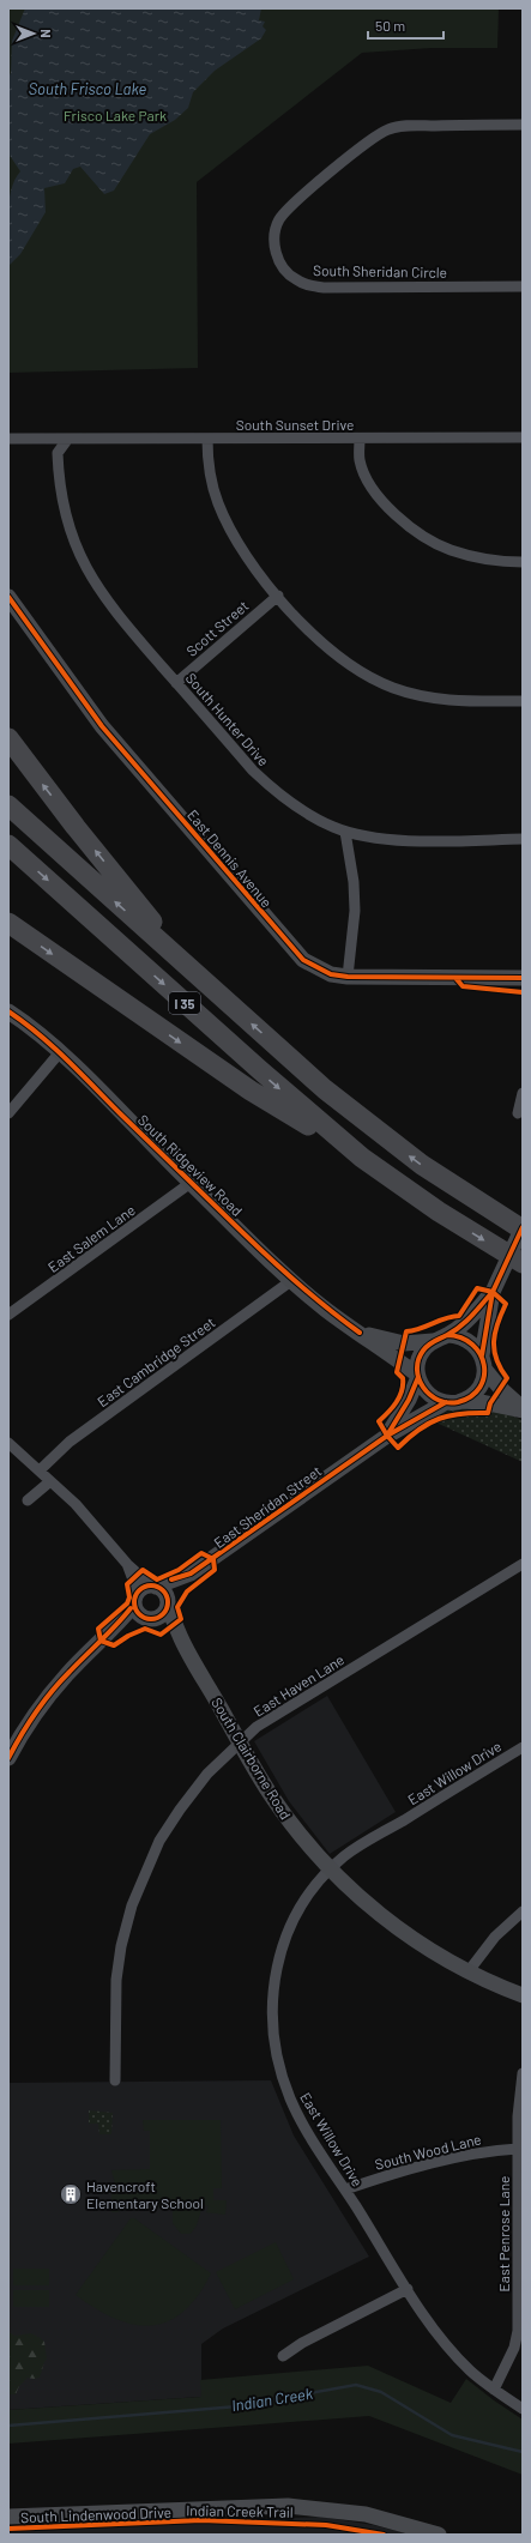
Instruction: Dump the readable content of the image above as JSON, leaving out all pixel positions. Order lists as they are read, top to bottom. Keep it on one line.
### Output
{"streets":{"highway":["I 35"],"street":["South Sheridan Circle","South Sunset Drive","Scott Street","South Hunter Drive","East Dennis Avenue","South Ridgeview Road","East Salem Lane","East Cambridge Street","East Sheridan Street","East Haven Lane","South Clairborne Road","East Willow Drive","South Wood Lane","East Penrose Lane","South Lindenwood Drive"],"cycle path":["Indian Creek Trail"]},"crossings":[["South Sunset Drive","South Hunter Drive"],["Scott Street","South Hunter Drive"],["South Ridgeview Road","East Salem Lane"],["South Ridgeview Road","East Cambridge Street"],["South Ridgeview Road","East Sheridan Street"],["East Sheridan Street","South Clairborne Road"],["East Haven Lane","South Clairborne Road"],["South Clairborne Road","East Willow Drive"],["East Willow Drive","South Wood Lane"],["East Willow Drive","East Penrose Lane"],["South Wood Lane","East Penrose Lane"]],"water":["South Frisco Lake","Indian Creek"],"parks":["Frisco Lake Park"],"places":{"building":["Havencroft Elementary School"]},"scale_bar":"50 m","north":"right"}
